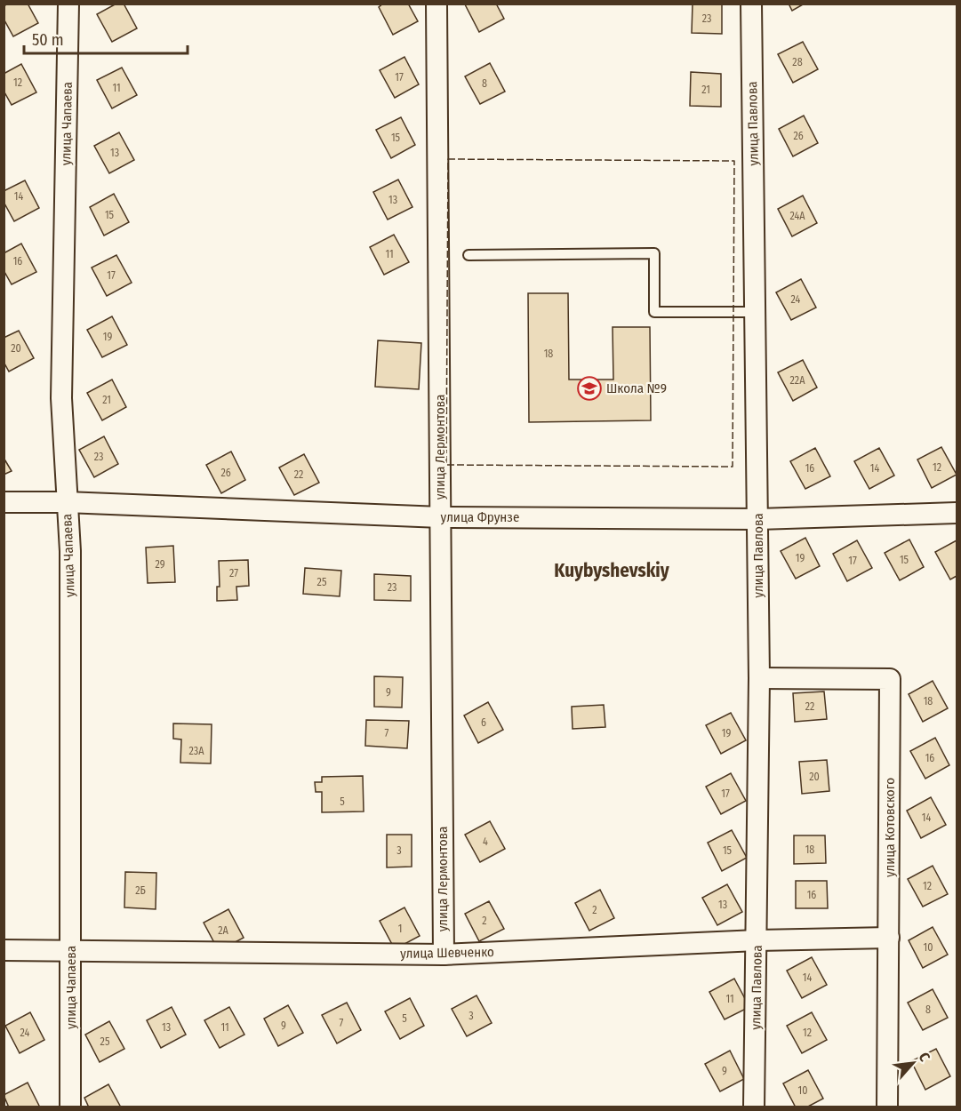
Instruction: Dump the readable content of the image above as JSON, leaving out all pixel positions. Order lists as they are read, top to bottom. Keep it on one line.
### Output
{"streets":{"street":["улица Чапаева","улица Павлова","улица Лермонтова","улица Фрунзе","улица Котовского","улица Шевченко"]},"crossings":[["улица Чапаева","улица Фрунзе"],["улица Чапаева","улица Шевченко"],["улица Павлова","улица Фрунзе"],["улица Павлова","улица Котовского"],["улица Павлова","улица Шевченко"],["улица Лермонтова","улица Фрунзе"],["улица Лермонтова","улица Шевченко"],["улица Котовского","улица Шевченко"]],"districts":["Kuybyshevskiy"],"places":{"school or university":["Школа №9"]},"house_numbers":["23","28","17","12","8","11","21","26","15","13","14","13","15","24А","11","16","17","24","19","20","18","22А","21","23","12","16","14","26","22","19","15","17","29","27","25","23","9","18","22","6","7","19","23А","16","20","17","5","14","4","18","3","15","12","2Б","16","13","2","2","1","2А","10","14","11","8","3","5","7","9","13","11","24","12","25","9","10"],"scale_bar":"50 m","north":"top right"}
